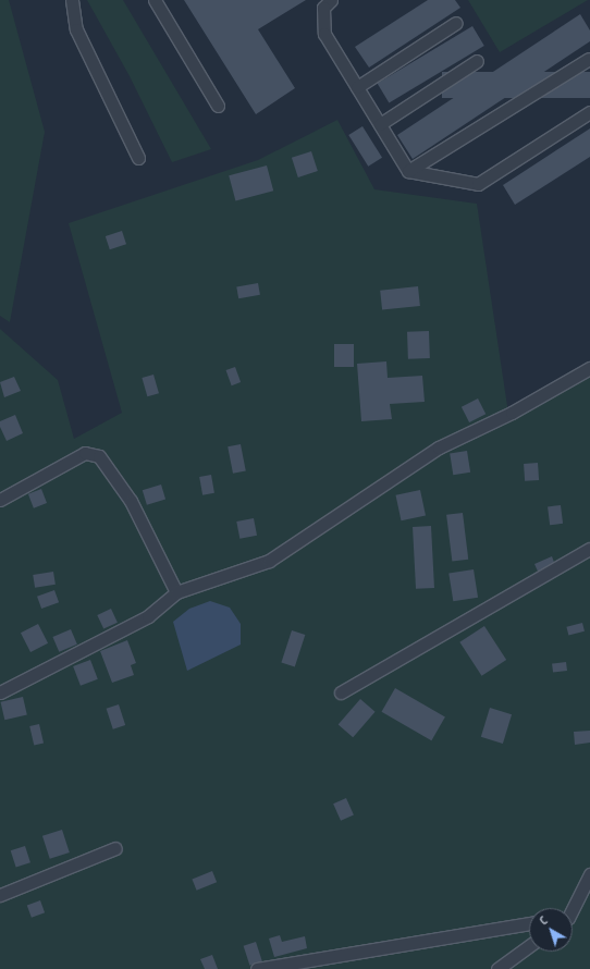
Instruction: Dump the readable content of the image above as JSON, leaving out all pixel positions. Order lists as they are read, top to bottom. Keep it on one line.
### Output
{"north":"top left"}
